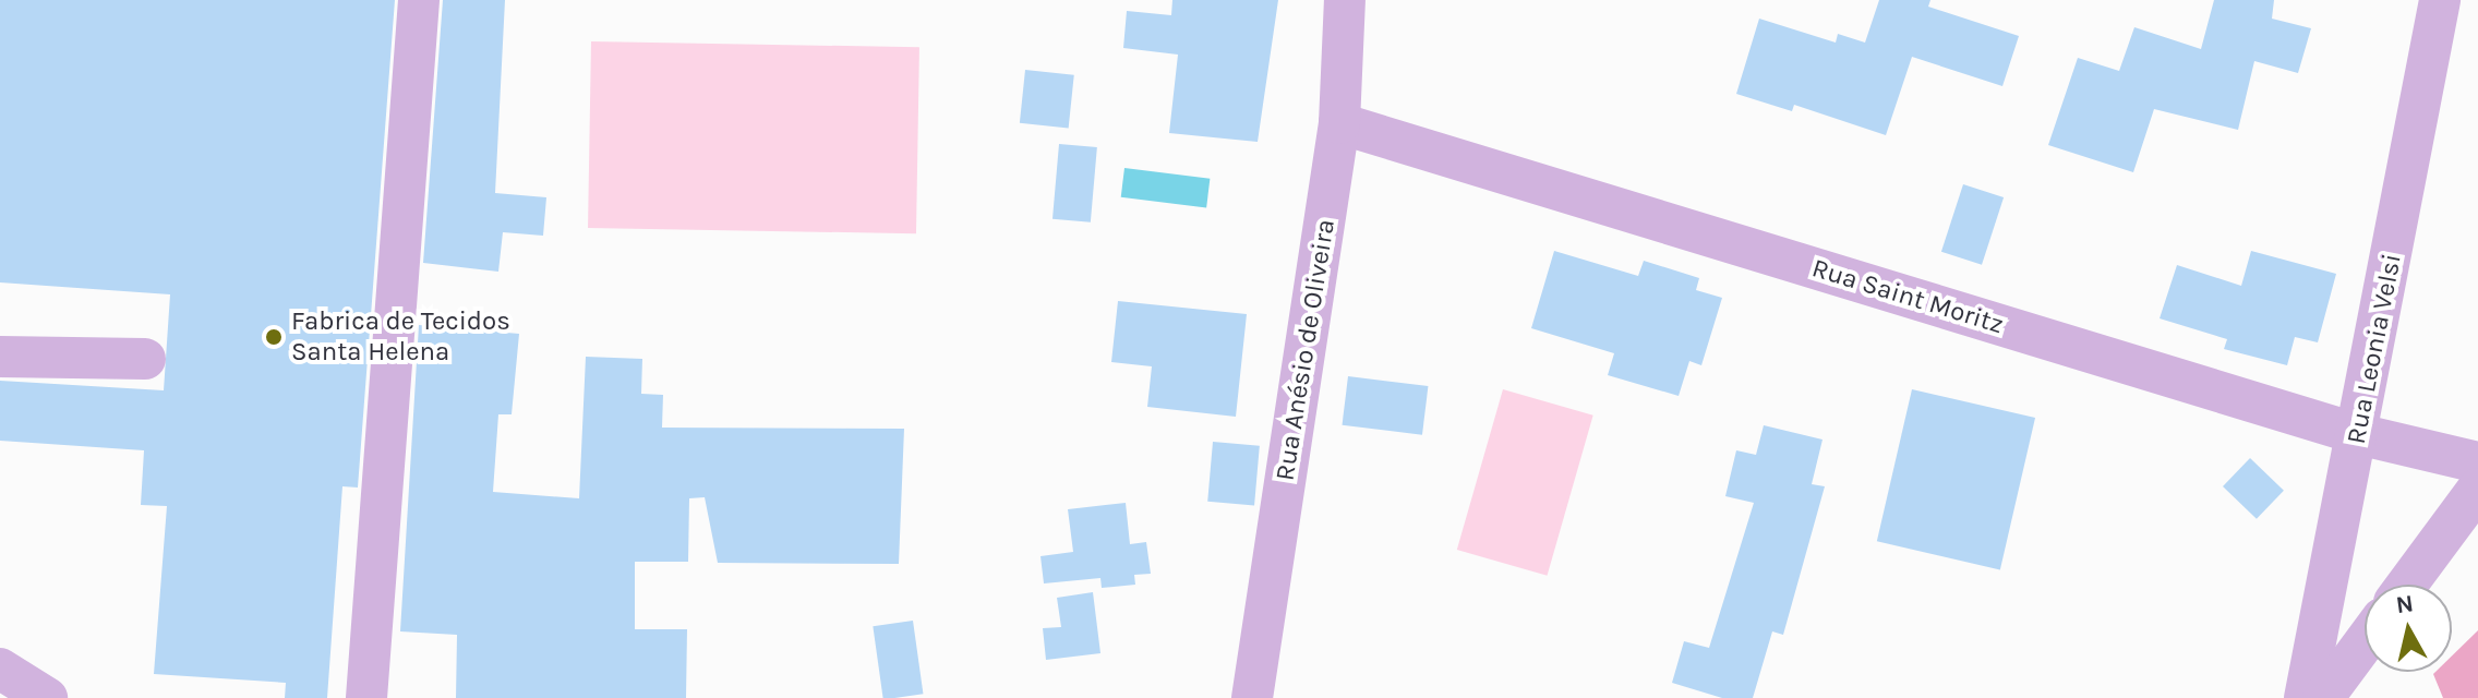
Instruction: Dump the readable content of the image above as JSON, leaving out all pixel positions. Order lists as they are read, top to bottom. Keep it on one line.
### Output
{"streets":{"street":["Rua Saint Moritz","Rua Leonia Velsi","Rua Anésio de Oliveira"]},"crossings":[["Rua Saint Moritz","Rua Leonia Velsi"],["Rua Saint Moritz","Rua Anésio de Oliveira"]],"places":["Fabrica de Tecidos Santa Helena"],"north":"top"}
